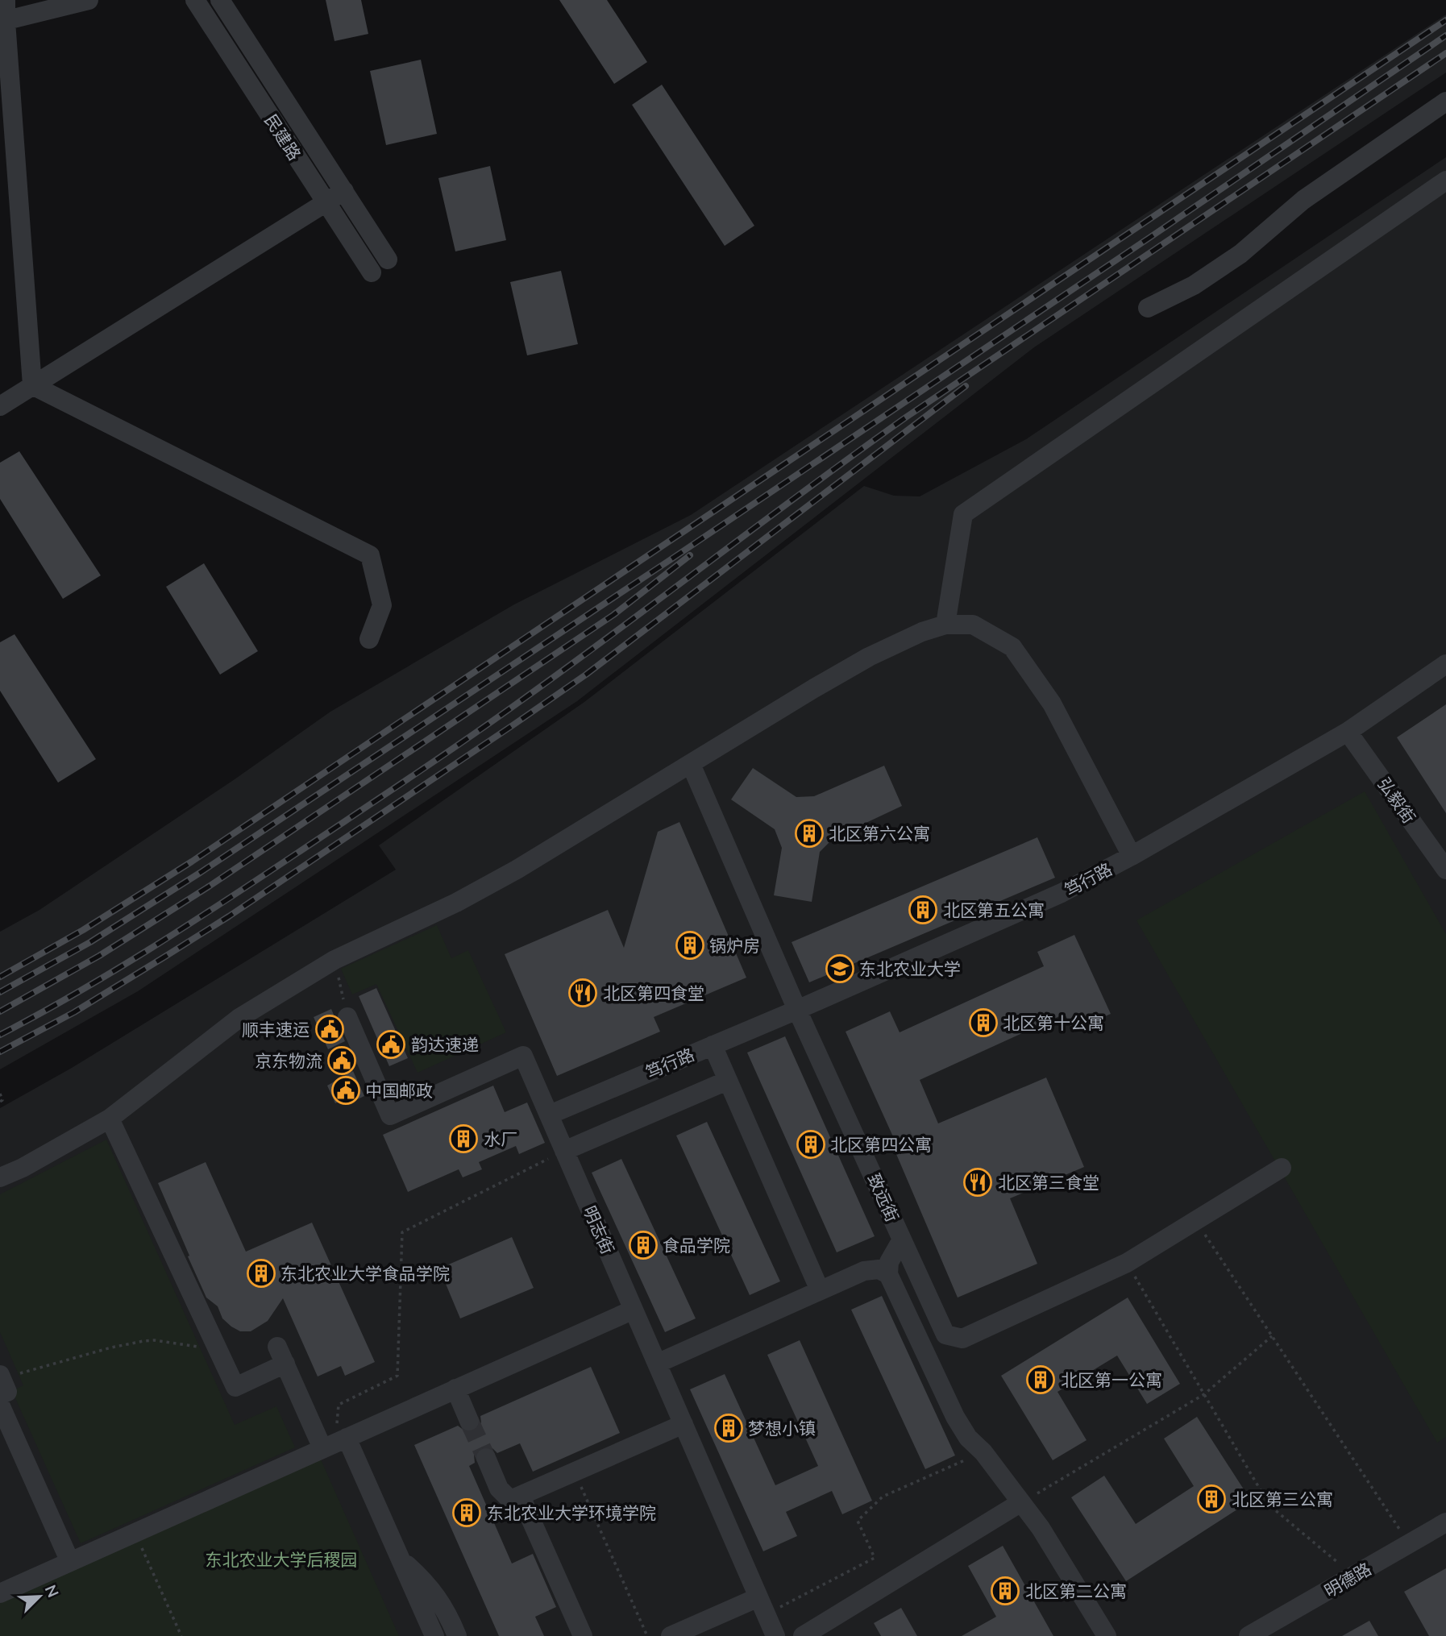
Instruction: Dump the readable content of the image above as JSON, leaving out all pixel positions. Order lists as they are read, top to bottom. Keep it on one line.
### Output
{"streets":{"street":["民建路","弘毅街","笃行路","致远街","明志街","明德路"]},"crossings":[["弘毅街","笃行路"],["笃行路","致远街"],["笃行路","明志街"]],"parks":["东北农业大学后稷园"],"places":{"building":["北区第六公寓","北区第五公寓","锅炉房","北区第十公寓","水厂","北区第四公寓","食品学院","东北农业大学食品学院","北区第一公寓","梦想小镇","北区第三公寓","东北农业大学环境学院","北区第二公寓"],"school or university":["东北农业大学"],"restaurant":["北区第四食堂","北区第三食堂"],"public building":["顺丰速运","韵达速递","京东物流","中国邮政"]},"north":"top right"}
